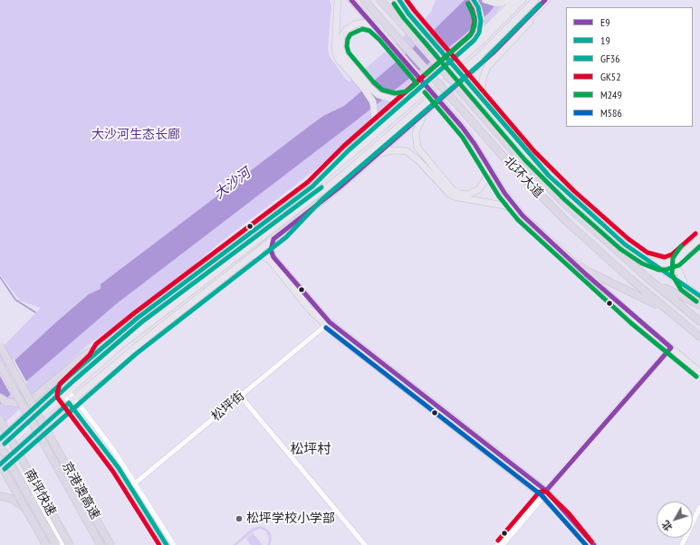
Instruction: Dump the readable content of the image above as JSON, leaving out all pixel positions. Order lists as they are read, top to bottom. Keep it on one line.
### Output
{"streets":{"highway":["北环大道","京港澳高速","南坪快速"],"street":["松坪街"]},"districts":["松坪村"],"water":["大沙河"],"parks":["大沙河生态长廊"],"places":["松坪学校小学部"],"lines":["transit line E9","transit line GF36","transit line GK52","transit line M249","transit line 19","transit line M586"],"legend":["E9","19","GF36","GK52","M249","M586"],"north":"bottom left"}
